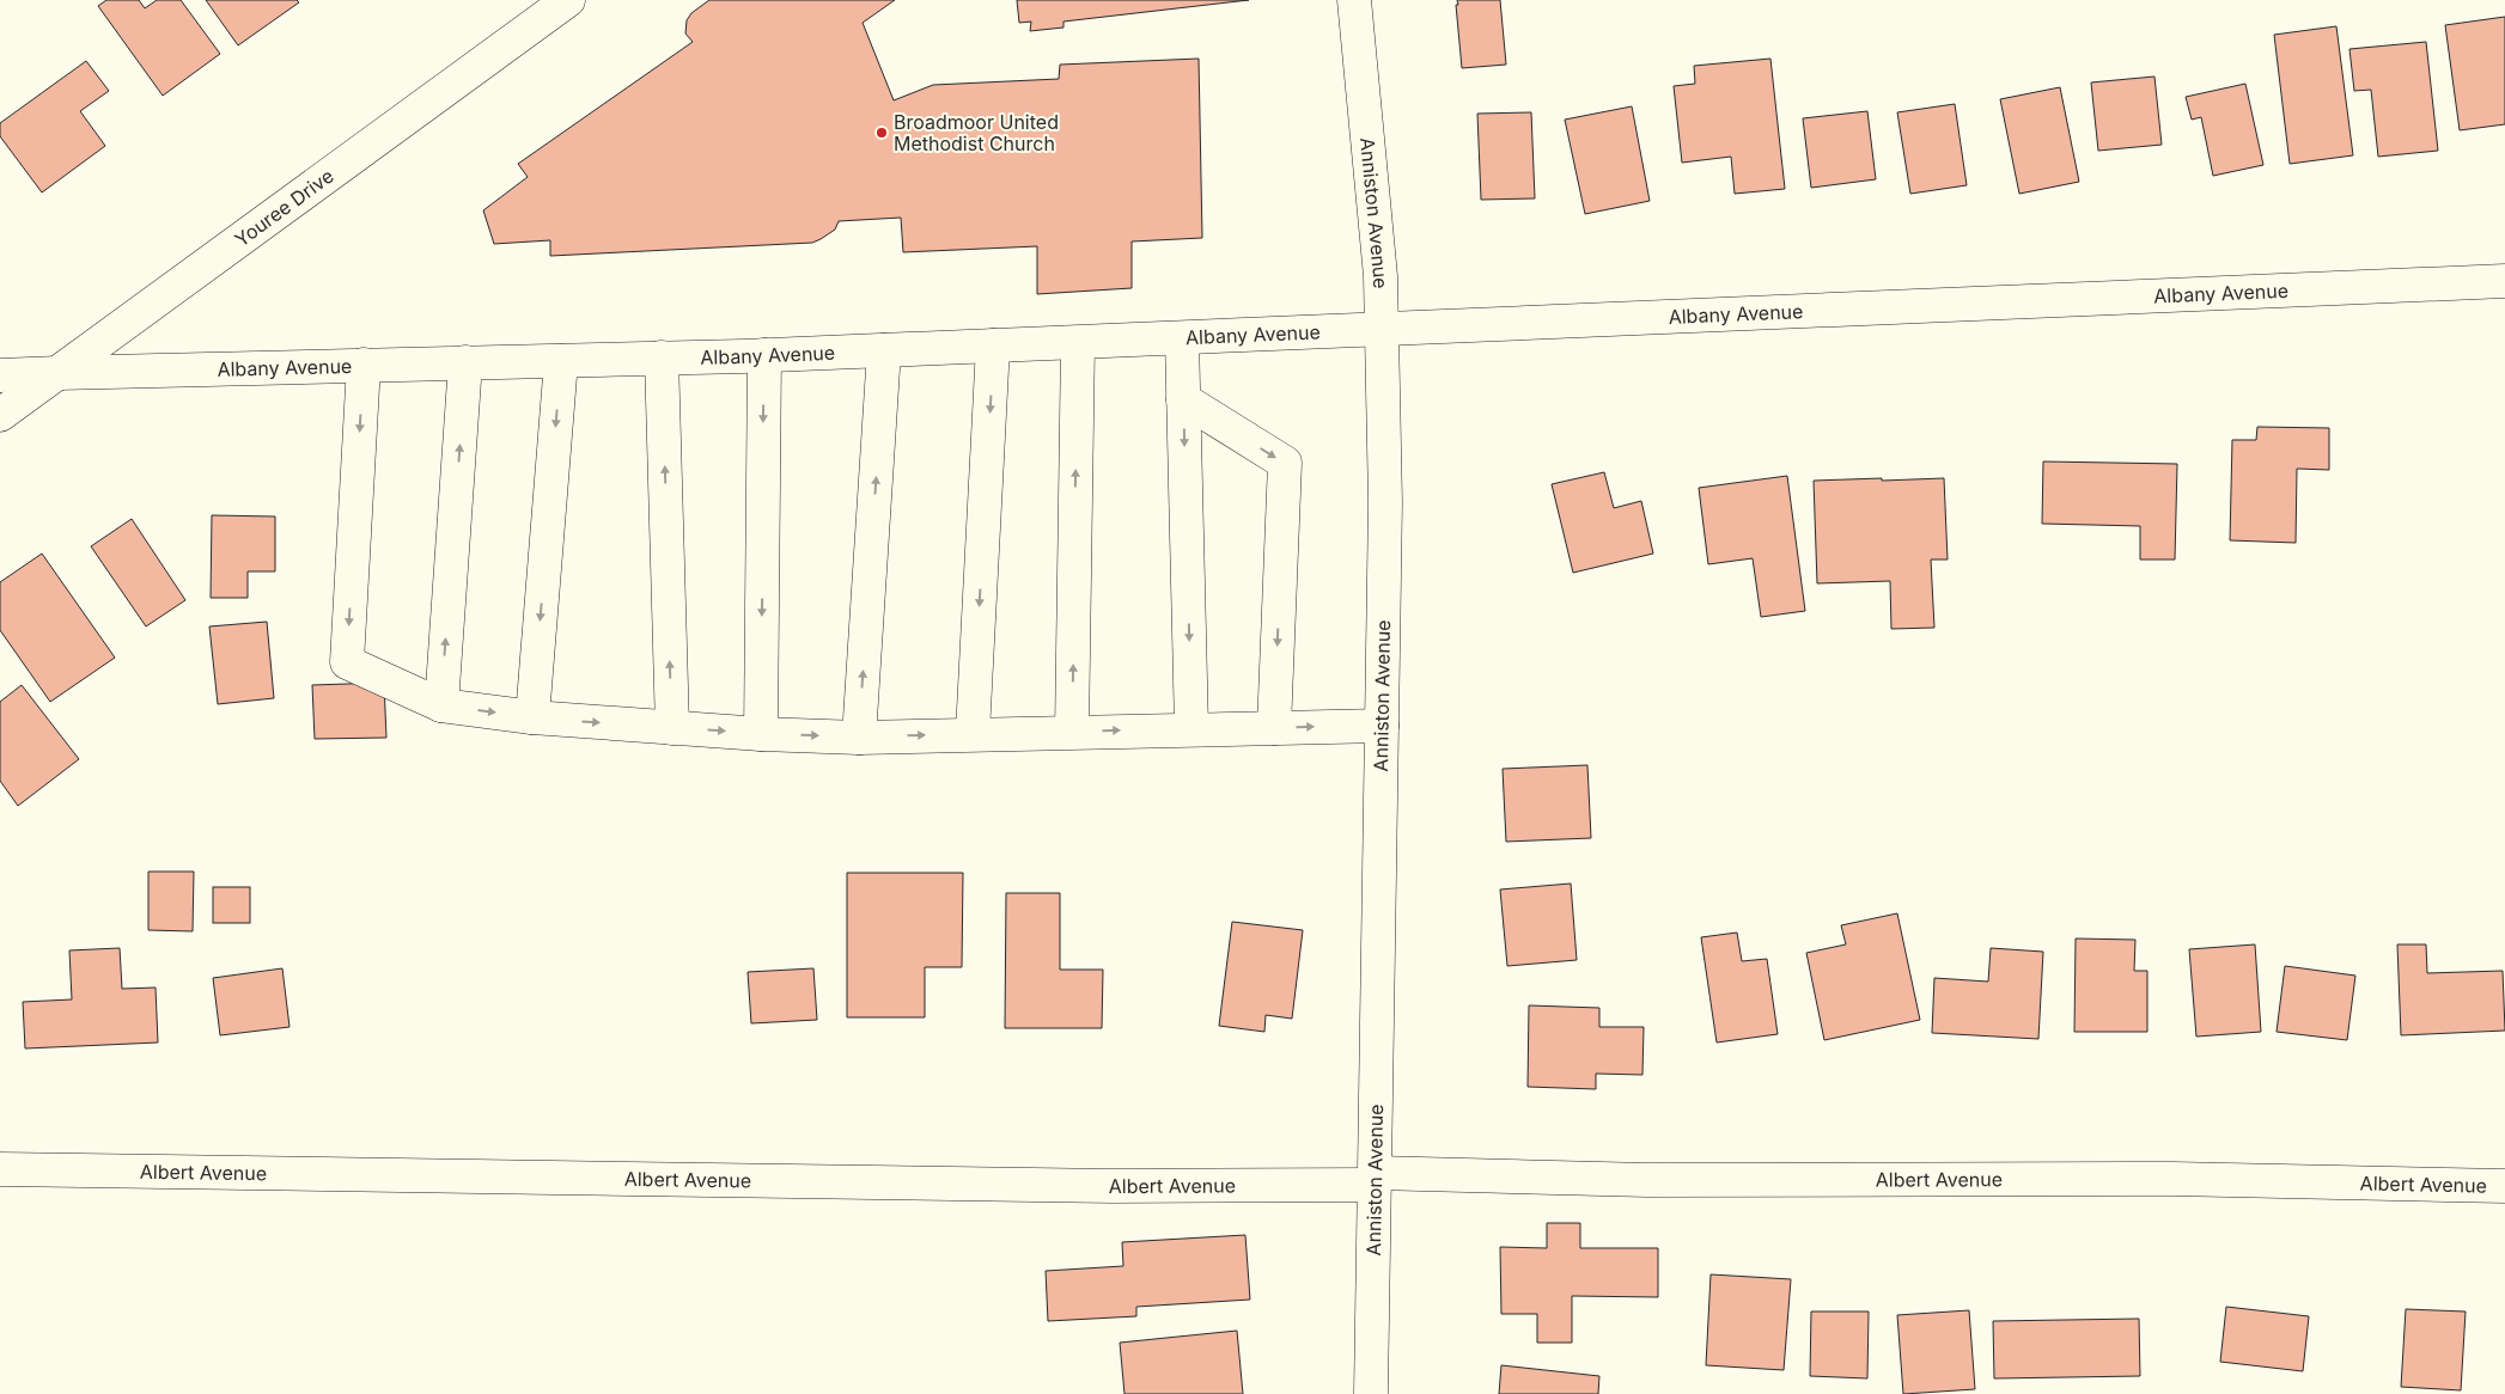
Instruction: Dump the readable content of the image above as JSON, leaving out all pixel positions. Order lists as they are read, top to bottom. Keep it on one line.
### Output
{"streets":{"street":["Youree Drive","Anniston Avenue","Albany Avenue","Albert Avenue"]},"crossings":[["Youree Drive","Albany Avenue"],["Anniston Avenue","Albany Avenue"],["Anniston Avenue","Albert Avenue"]],"places":["Broadmoor United Methodist Church"]}
